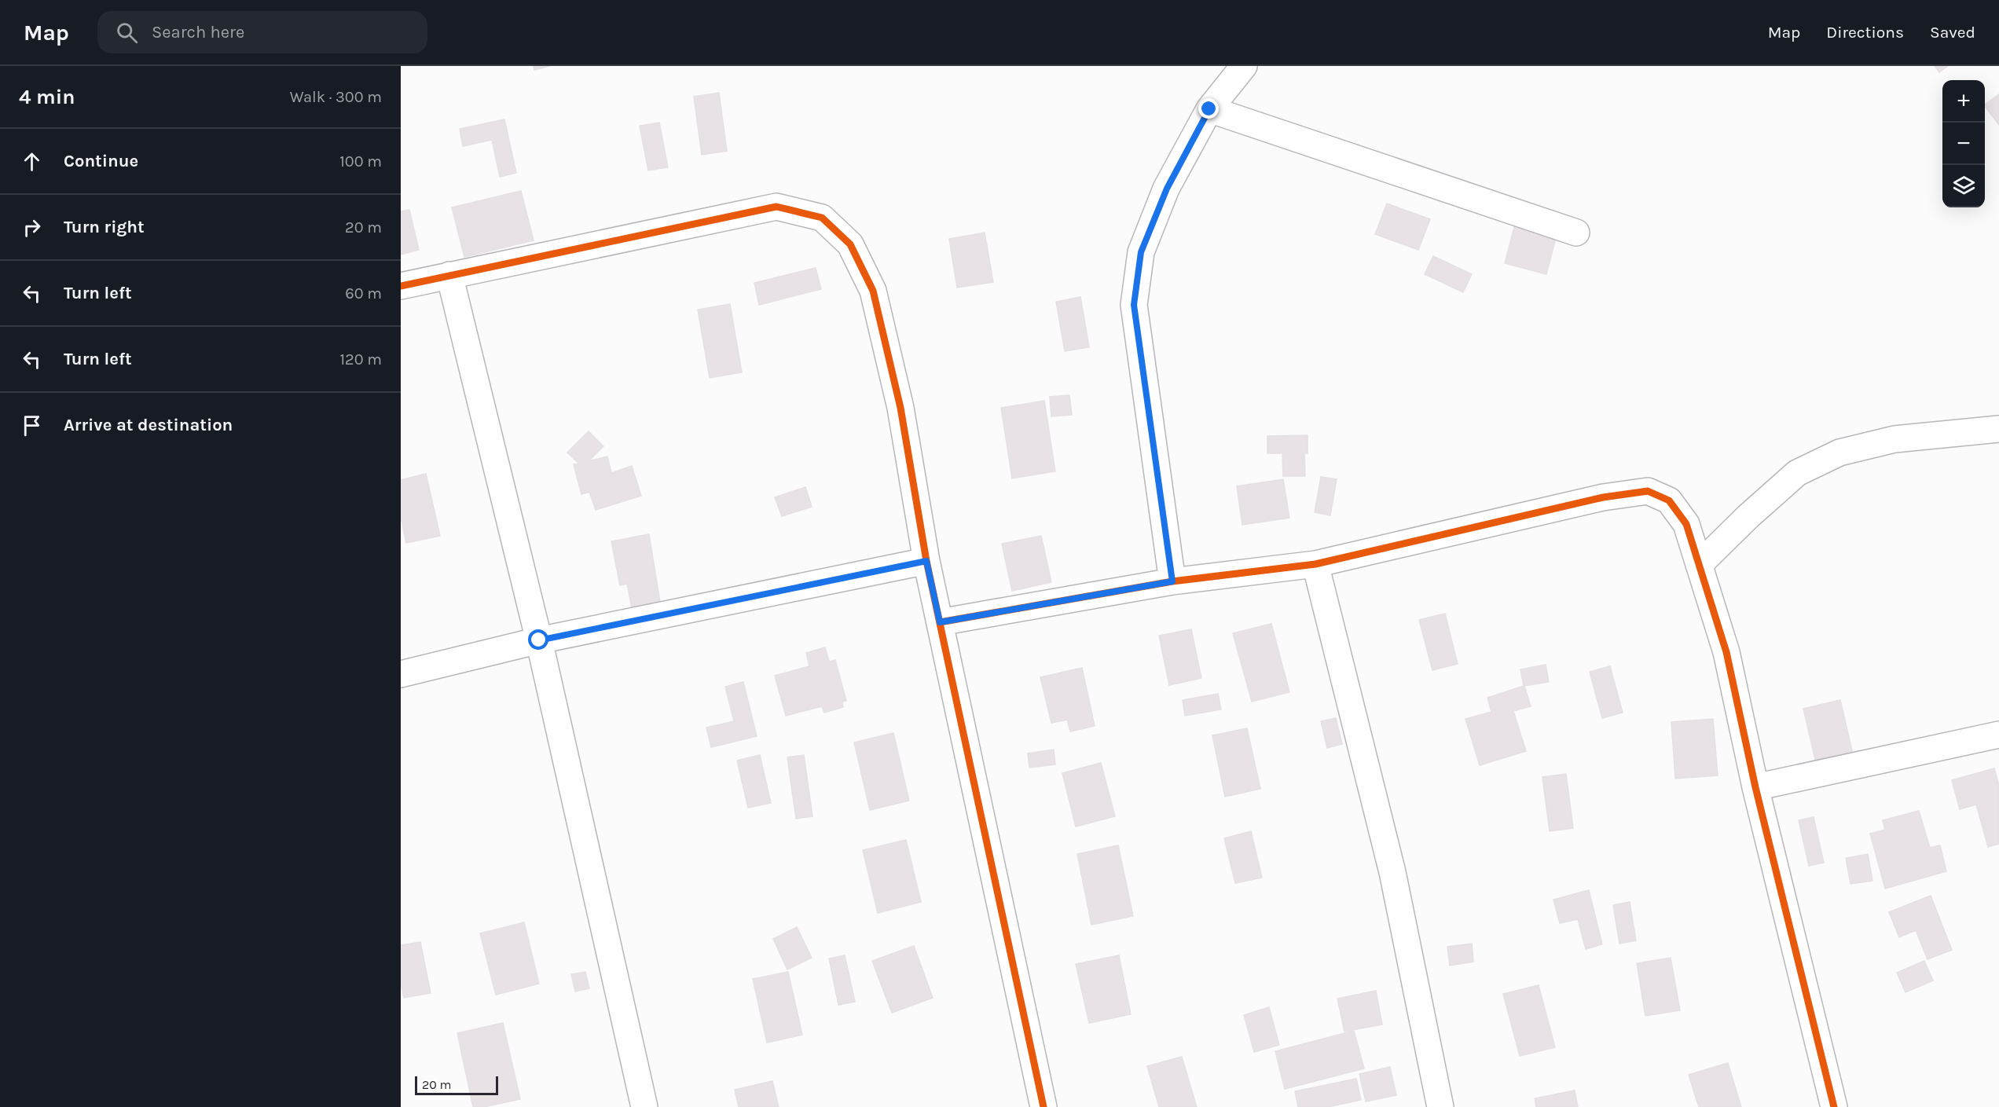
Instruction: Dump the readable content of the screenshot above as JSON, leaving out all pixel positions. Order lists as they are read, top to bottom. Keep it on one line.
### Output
{"scale_bar":"20 m","page":{"header":"Map","search":"Search here","nav":["Map","Directions","Saved"],"heading":["4 min","Walk · 300 m"],"map_buttons":["+","−"],"list":[["Continue","100 m"],["Turn right","20 m"],["Turn left","60 m"],["Turn left","120 m"],"Arrive at destination"],"scale":"20 m"}}
